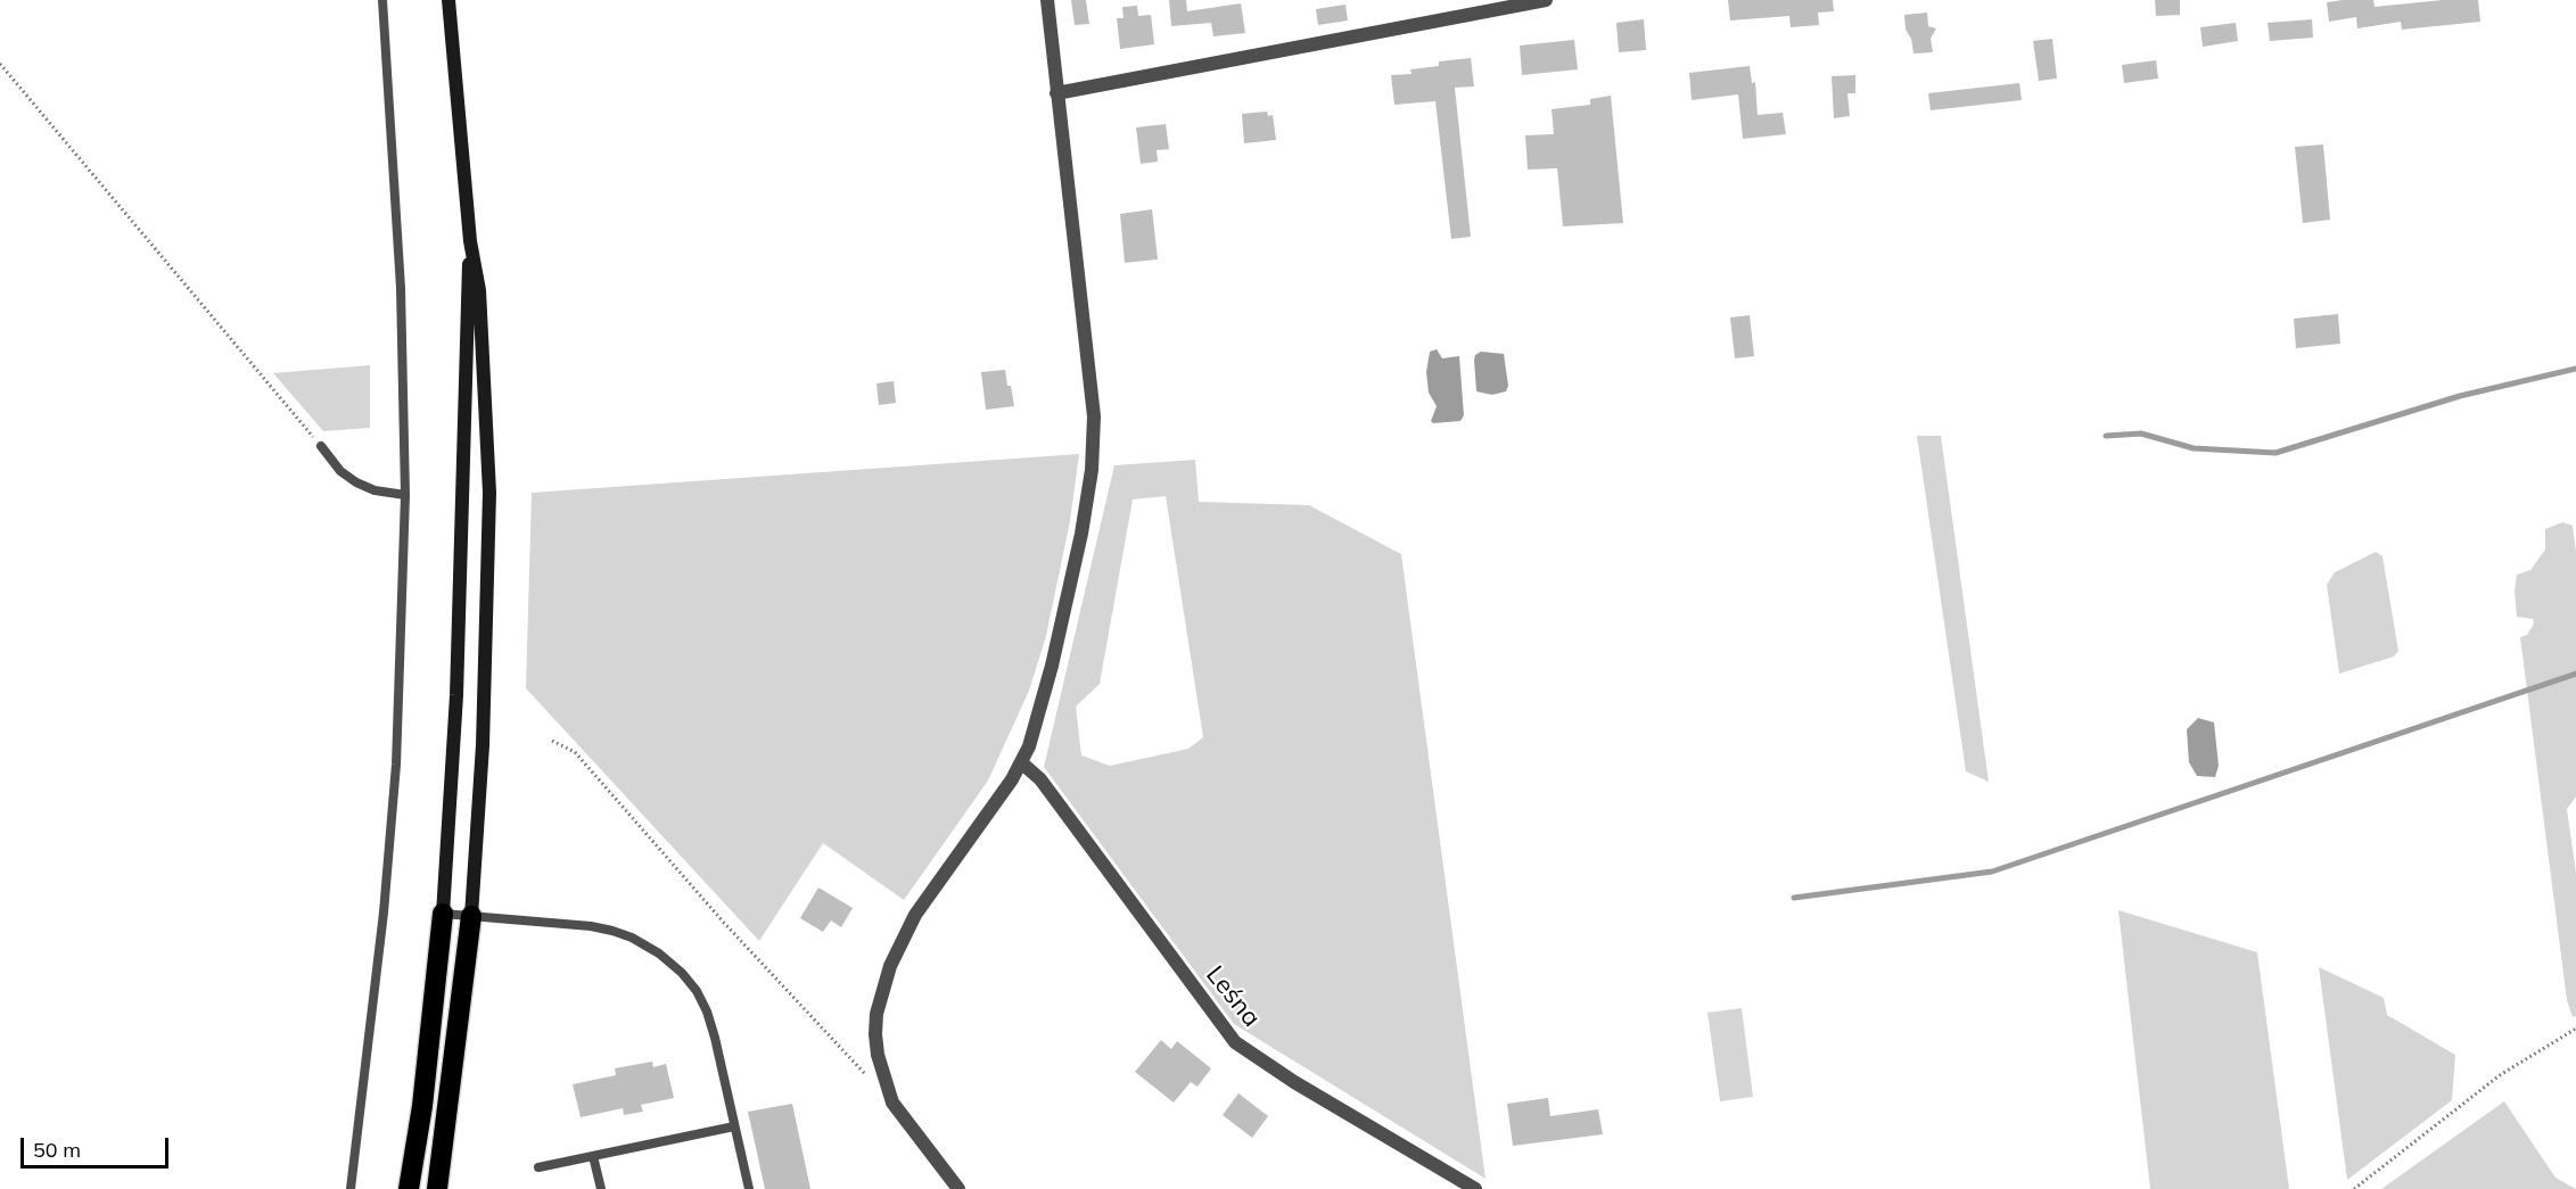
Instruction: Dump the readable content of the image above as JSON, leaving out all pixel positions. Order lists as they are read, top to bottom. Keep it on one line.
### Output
{"streets":{"street":["Leśna"]},"scale_bar":"50 m"}
